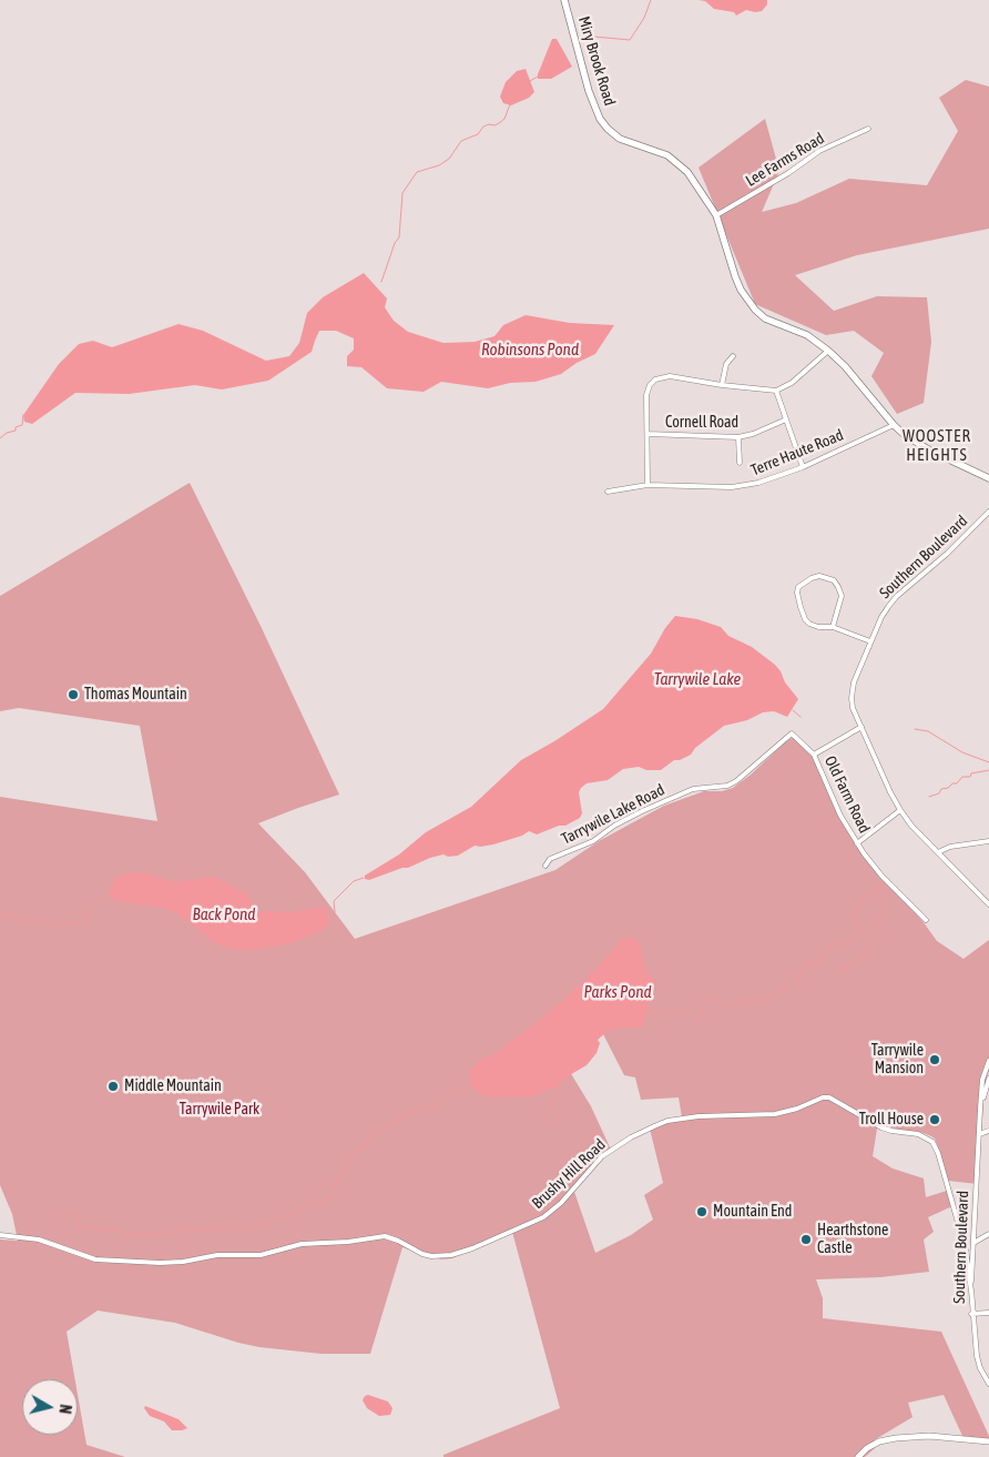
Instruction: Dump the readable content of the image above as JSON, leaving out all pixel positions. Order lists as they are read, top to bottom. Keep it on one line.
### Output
{"streets":{"main road":["Miry Brook Road"],"street":["Lee Farms Road","Cornell Road","Terre Haute Road","Southern Boulevard","Old Farm Road","Tarrywile Lake Road","Brushy Hill Road"]},"crossings":[["Miry Brook Road","Lee Farms Road"],["Southern Boulevard","Brushy Hill Road"],["Old Farm Road","Tarrywile Lake Road"]],"districts":["WOOSTER HEIGHTS"],"water":["Robinsons Pond","Tarrywile Lake","Back Pond","Parks Pond"],"parks":["Tarrywile Park"],"places":["Thomas Mountain","Tarrywile Mansion","Middle Mountain","Troll House","Mountain End","Hearthstone Castle"],"north":"right"}
